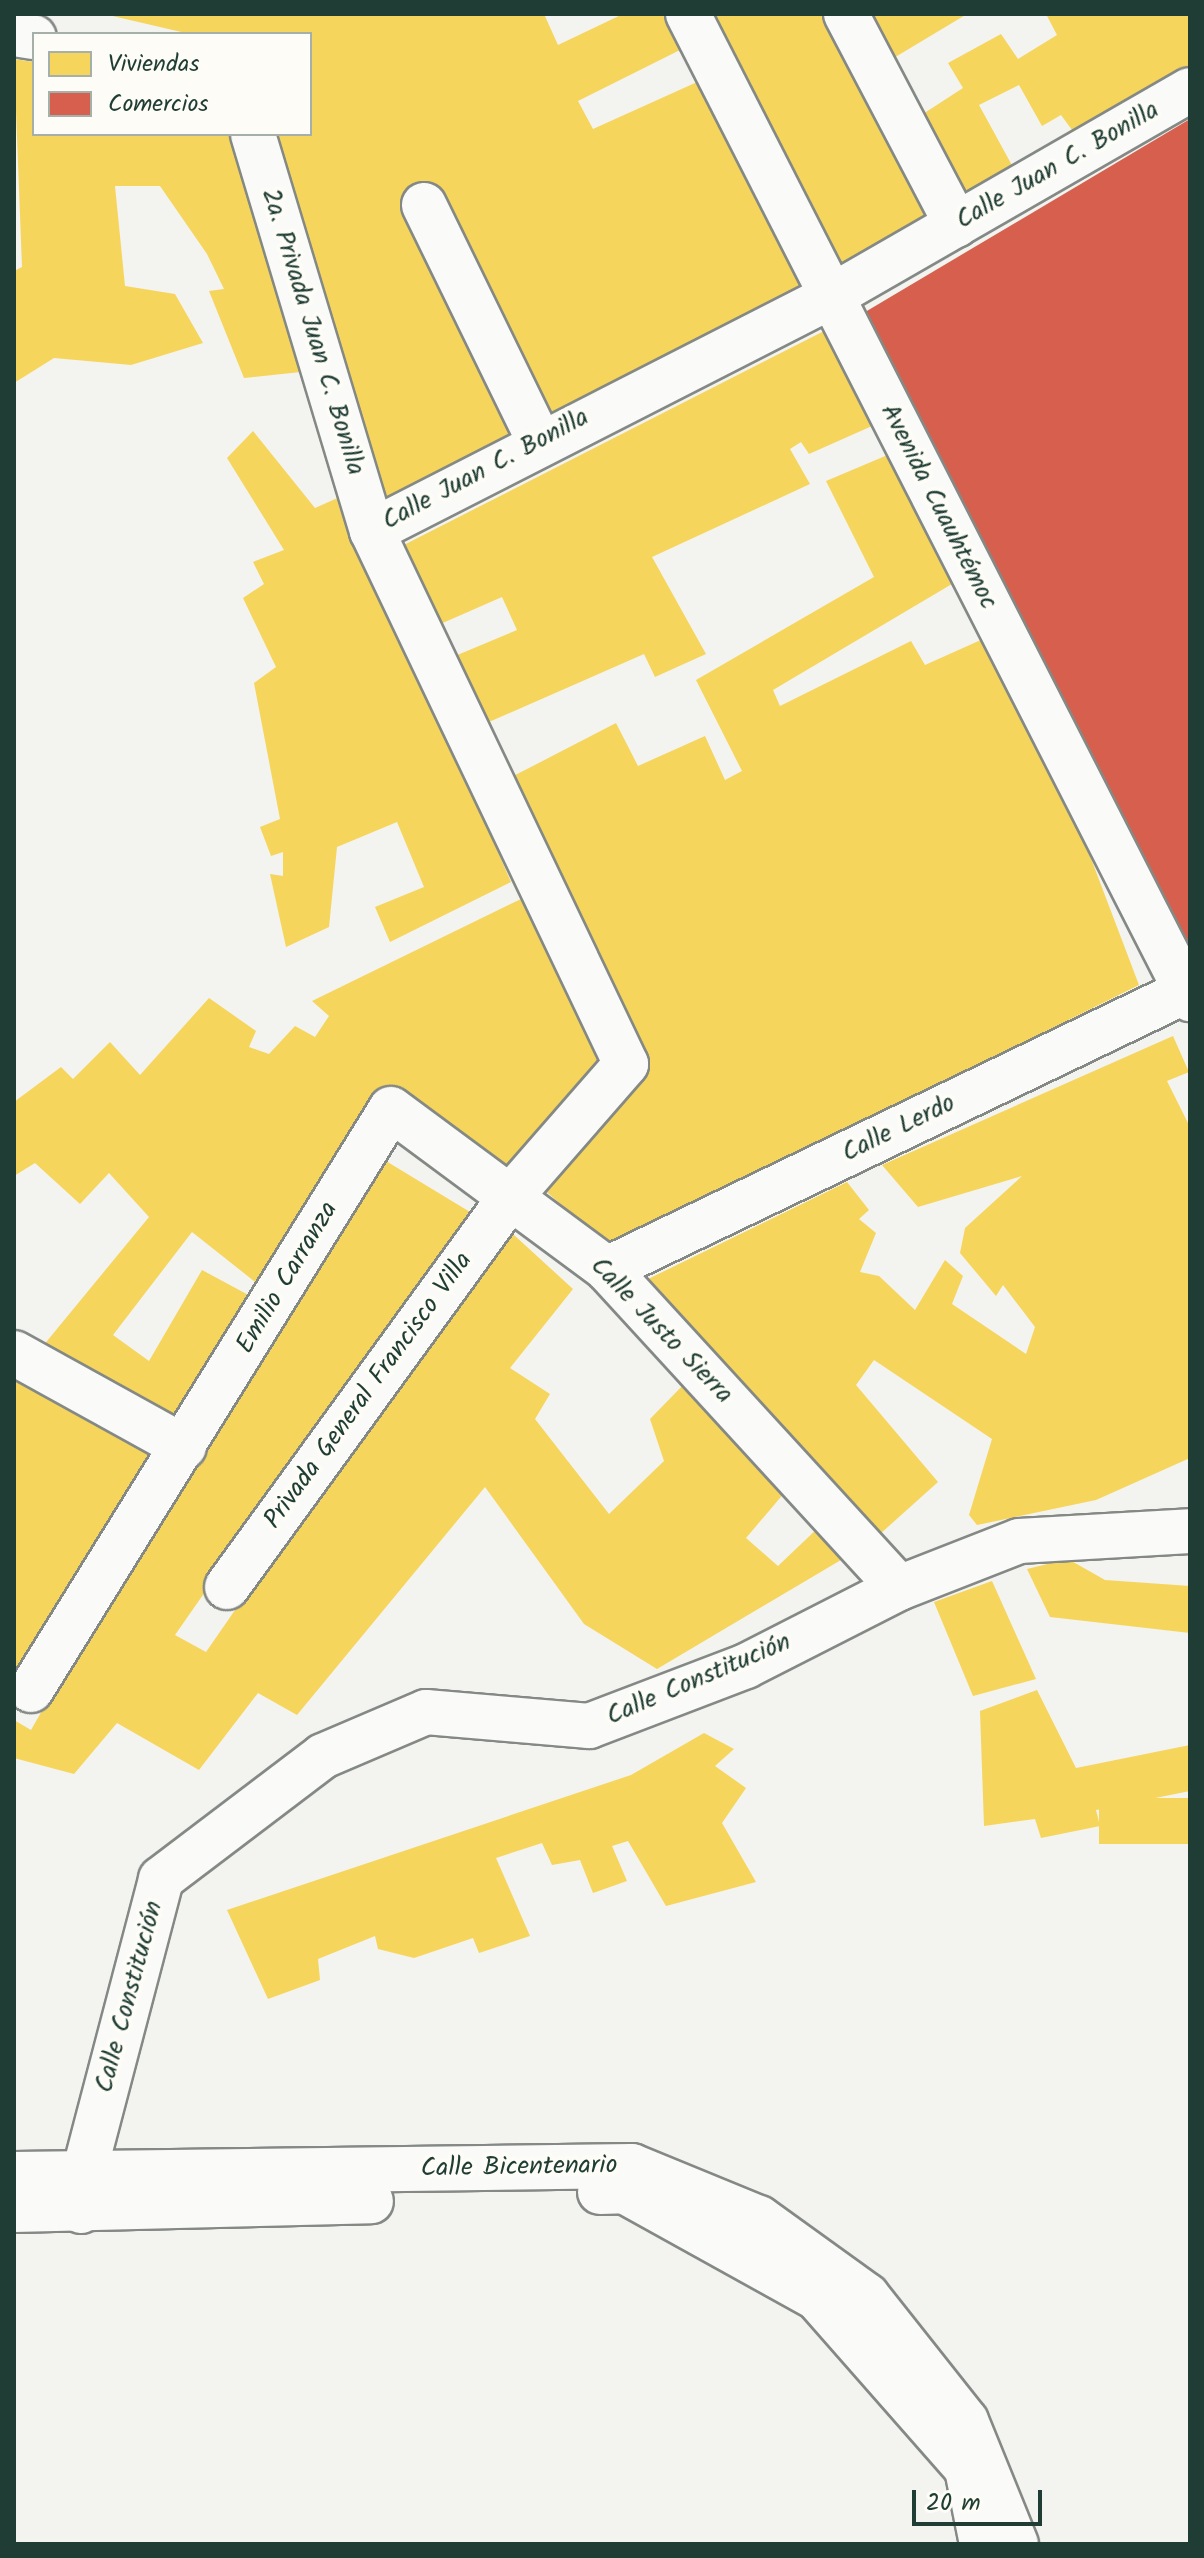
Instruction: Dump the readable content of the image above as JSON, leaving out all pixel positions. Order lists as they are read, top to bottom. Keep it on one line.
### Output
{"streets":{"street":["Calle Juan C. Bonilla","2a. Privada Juan C. Bonilla","Avenida Cuauhtémoc","Calle Lerdo","Emilio Carranza","Calle Justo Sierra","Privada General Francisco Villa","Calle Constitución","Calle Bicentenario"]},"crossings":[["Calle Juan C. Bonilla","2a. Privada Juan C. Bonilla"],["Calle Juan C. Bonilla","Avenida Cuauhtémoc"],["Calle Juan C. Bonilla","Calle Justo Sierra"],["Calle Juan C. Bonilla","Privada General Francisco Villa"],["Avenida Cuauhtémoc","Calle Lerdo"],["Calle Lerdo","Calle Justo Sierra"],["Emilio Carranza","Calle Justo Sierra"],["Calle Justo Sierra","Privada General Francisco Villa"],["Calle Justo Sierra","Calle Constitución"],["Calle Constitución","Calle Bicentenario"]],"legend":["Viviendas","Comercios"],"scale_bar":"20 m"}
